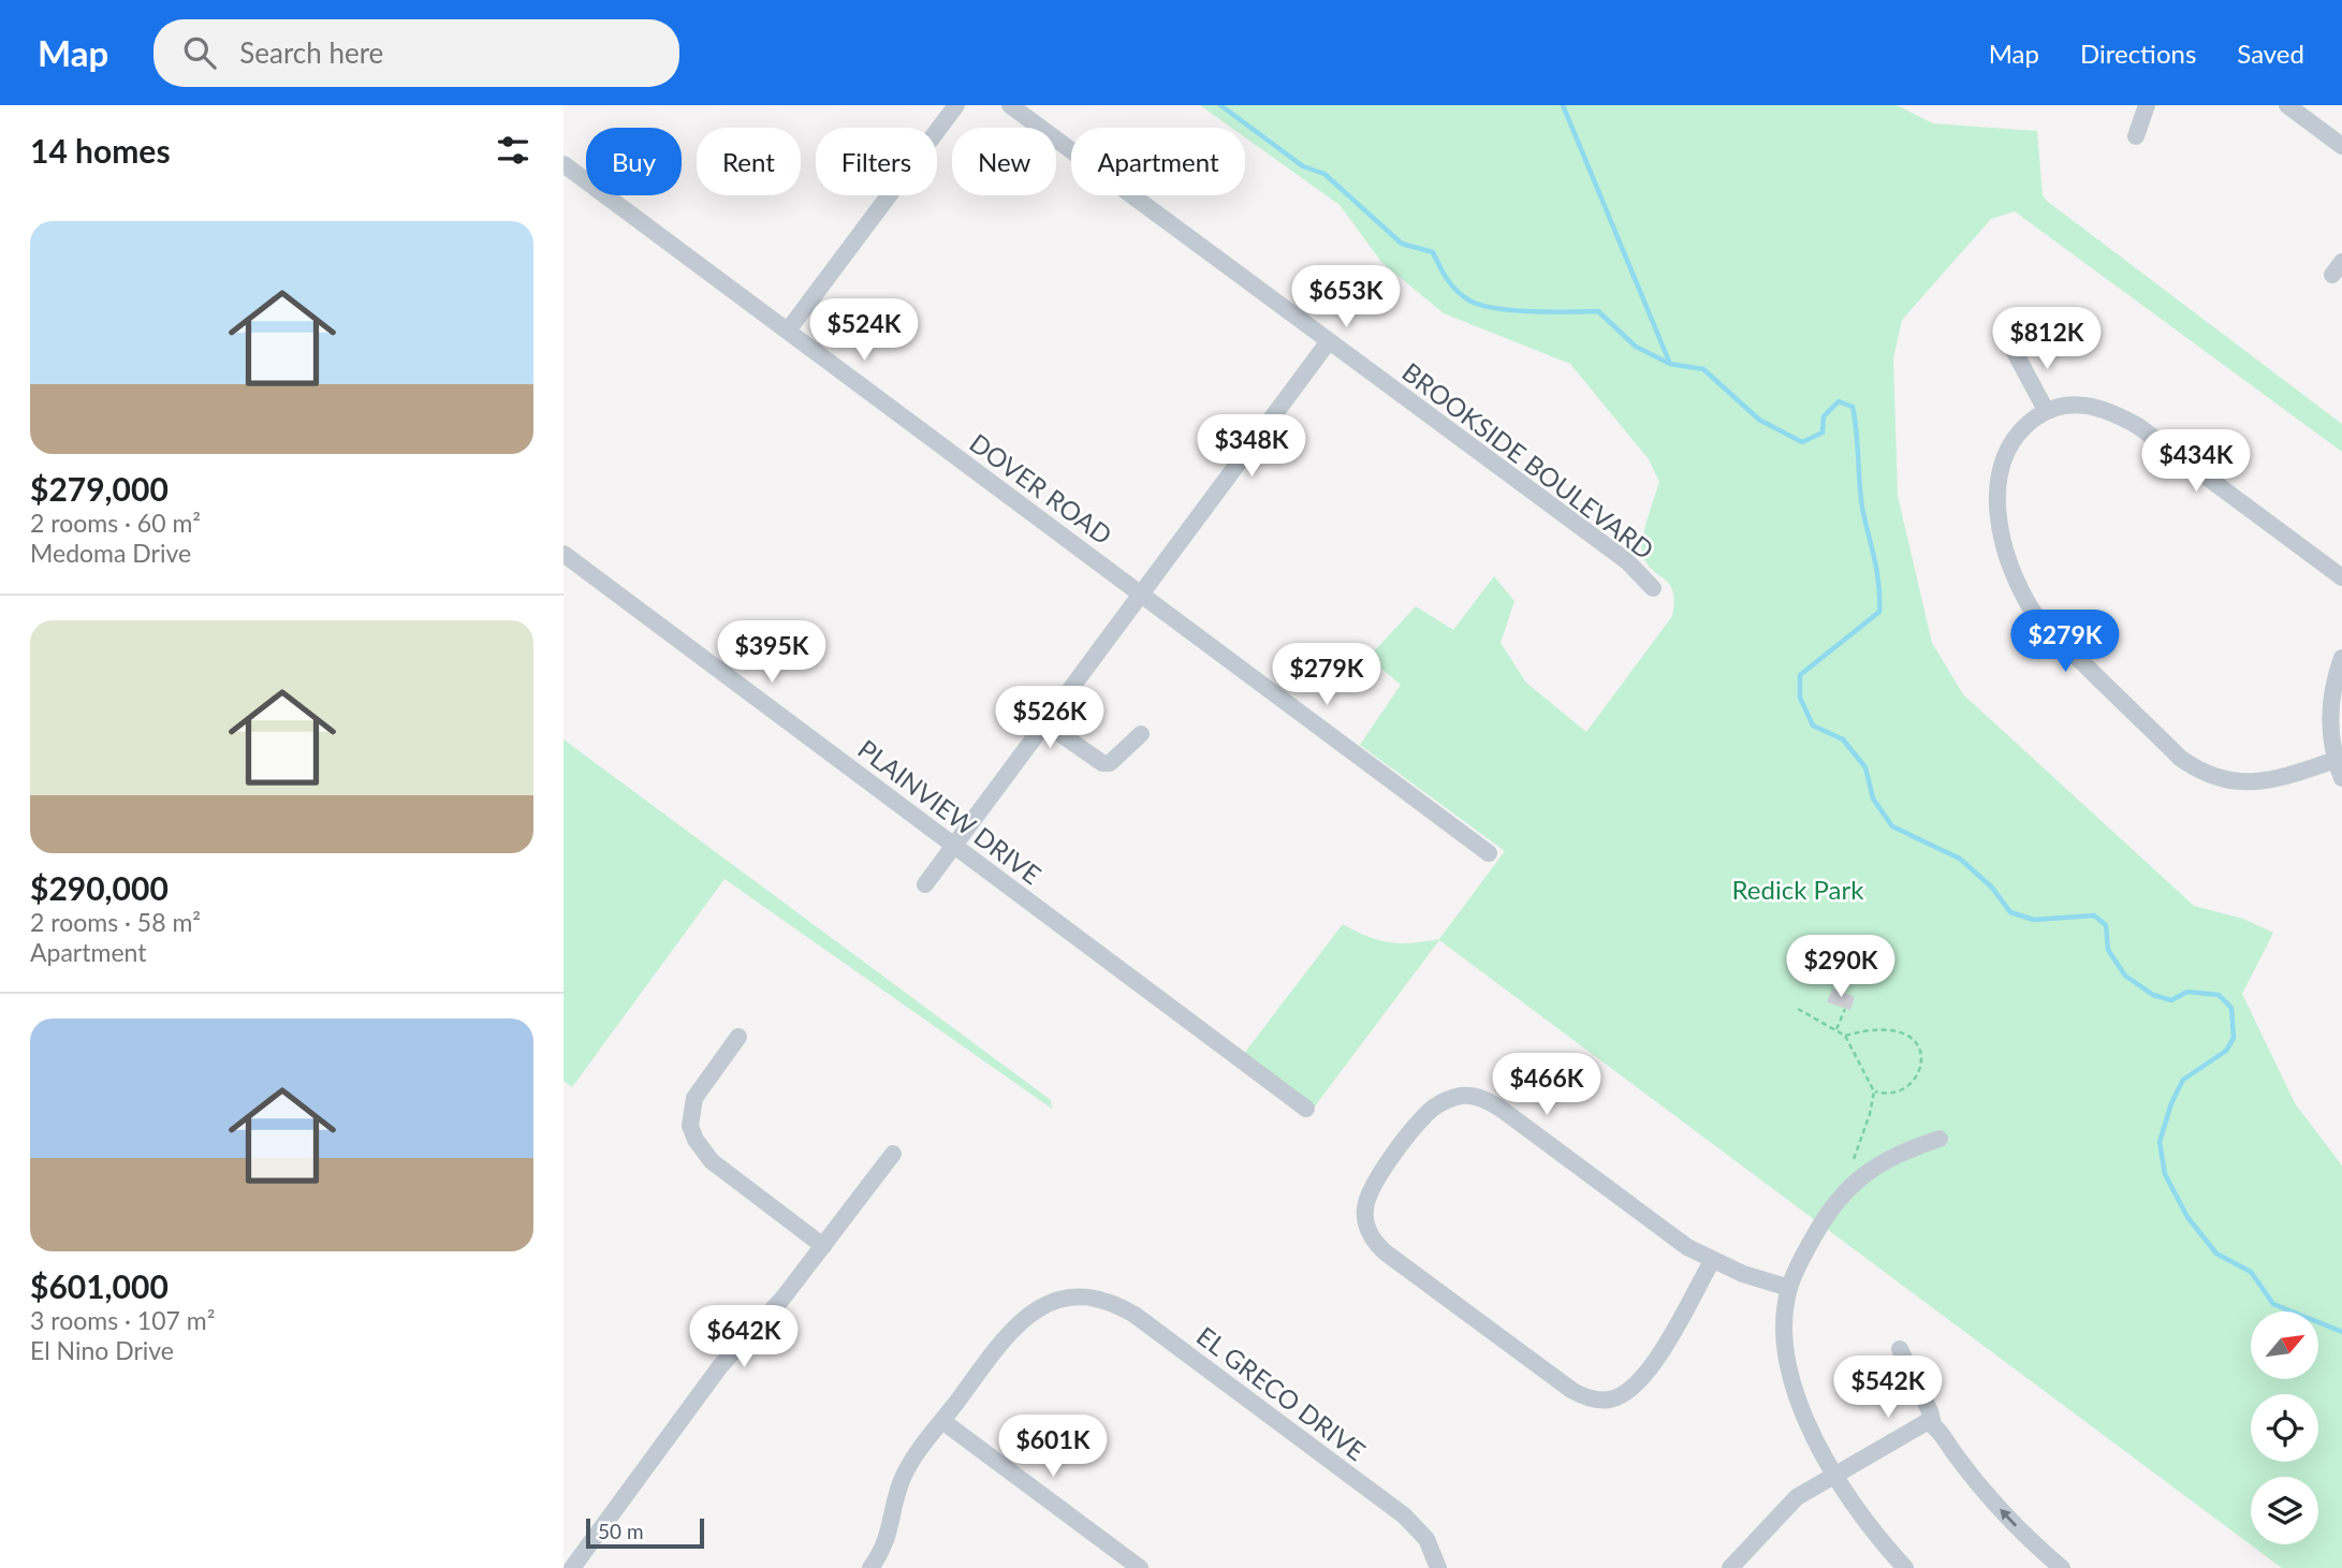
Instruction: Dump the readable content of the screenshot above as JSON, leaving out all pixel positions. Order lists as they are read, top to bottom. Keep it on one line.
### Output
{"streets":{"street":["BROOKSIDE BOULEVARD","DOVER ROAD","PLAINVIEW DRIVE","EL GRECO DRIVE"]},"parks":["Redick Park"],"scale_bar":"50 m","north":"top right","page":{"header":"Map","search":"Search here","nav":["Map","Directions","Saved"],"heading":"14 homes","chip":["Buy","Rent","Filters","New","Apartment"],"list":[{"name":"$279,000","note":"2 rooms · 60 m² · Medoma Drive"},{"name":"$290,000","note":"2 rooms · 58 m² · Apartment"},{"name":"$601,000","note":"3 rooms · 107 m² · El Nino Drive"}],"price":["$653K","$524K","$812K","$348K","$434K","$279K","$395K","$279K","$526K","$290K","$466K","$642K","$542K","$601K"],"scale":"50 m"}}
